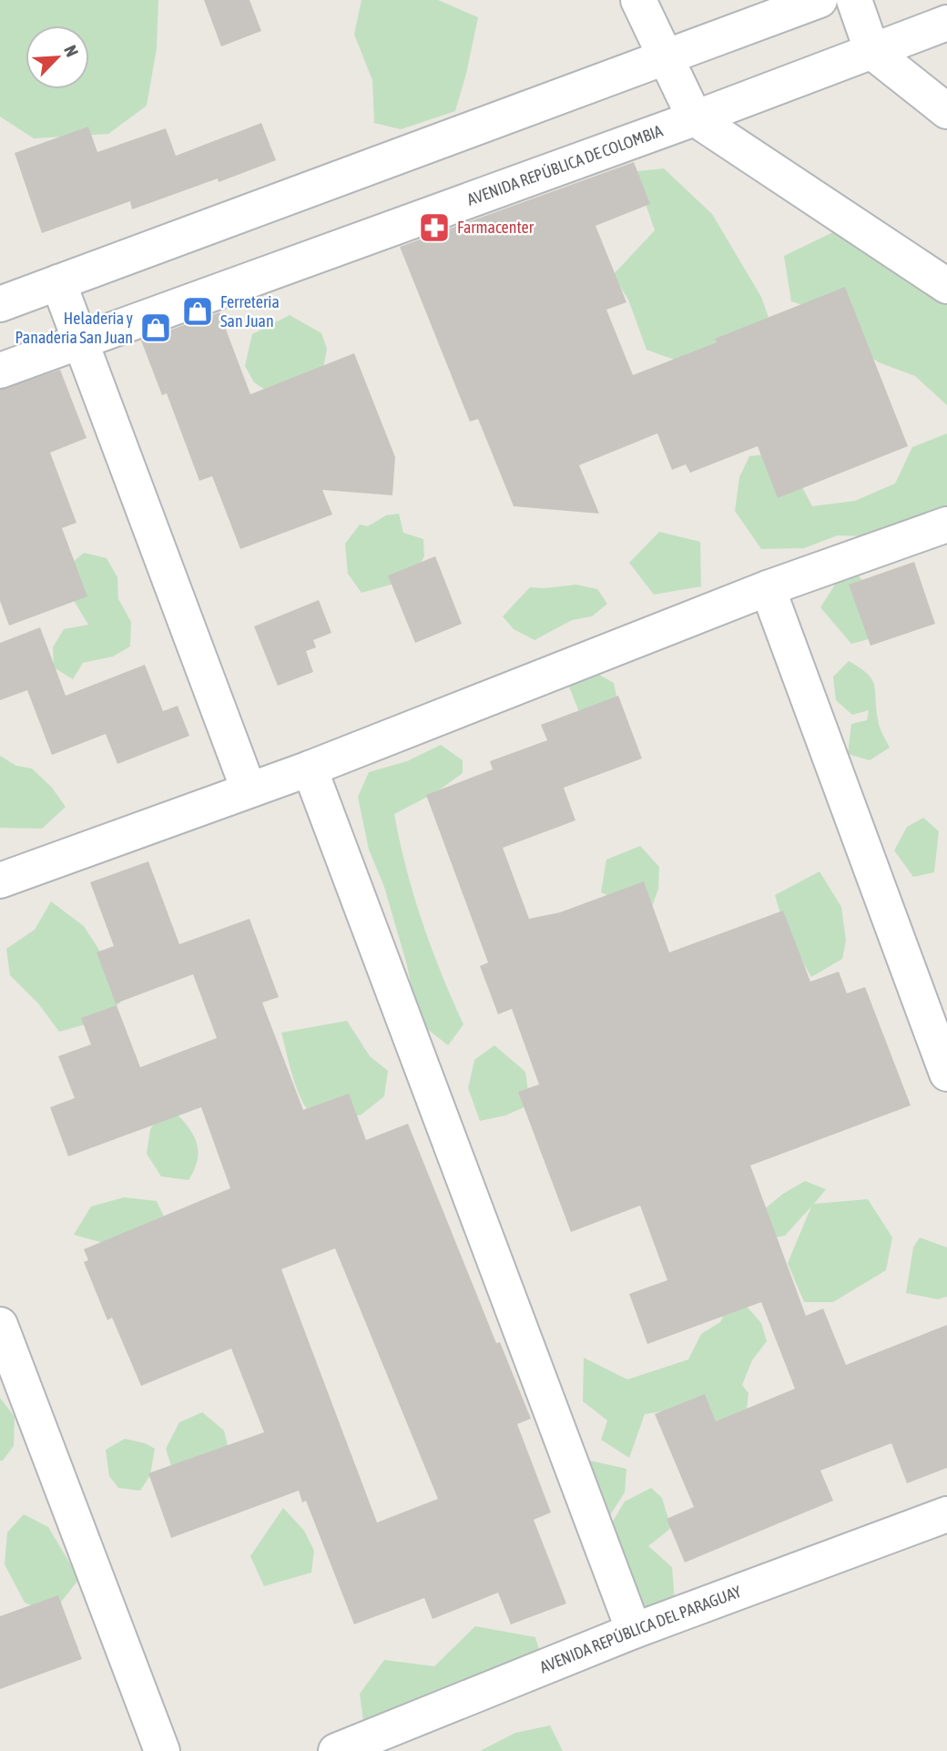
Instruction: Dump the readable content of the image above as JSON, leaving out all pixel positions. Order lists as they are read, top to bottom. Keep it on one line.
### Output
{"streets":{"street":["AVENIDA REPÚBLICA DE COLOMBIA","AVENIDA REPÚBLICA DEL PARAGUAY"]},"places":{"pharmacy":["Farmacenter"],"shop":["Ferreteria San Juan","Heladeria y Panaderia San Juan"]},"north":"top right"}
